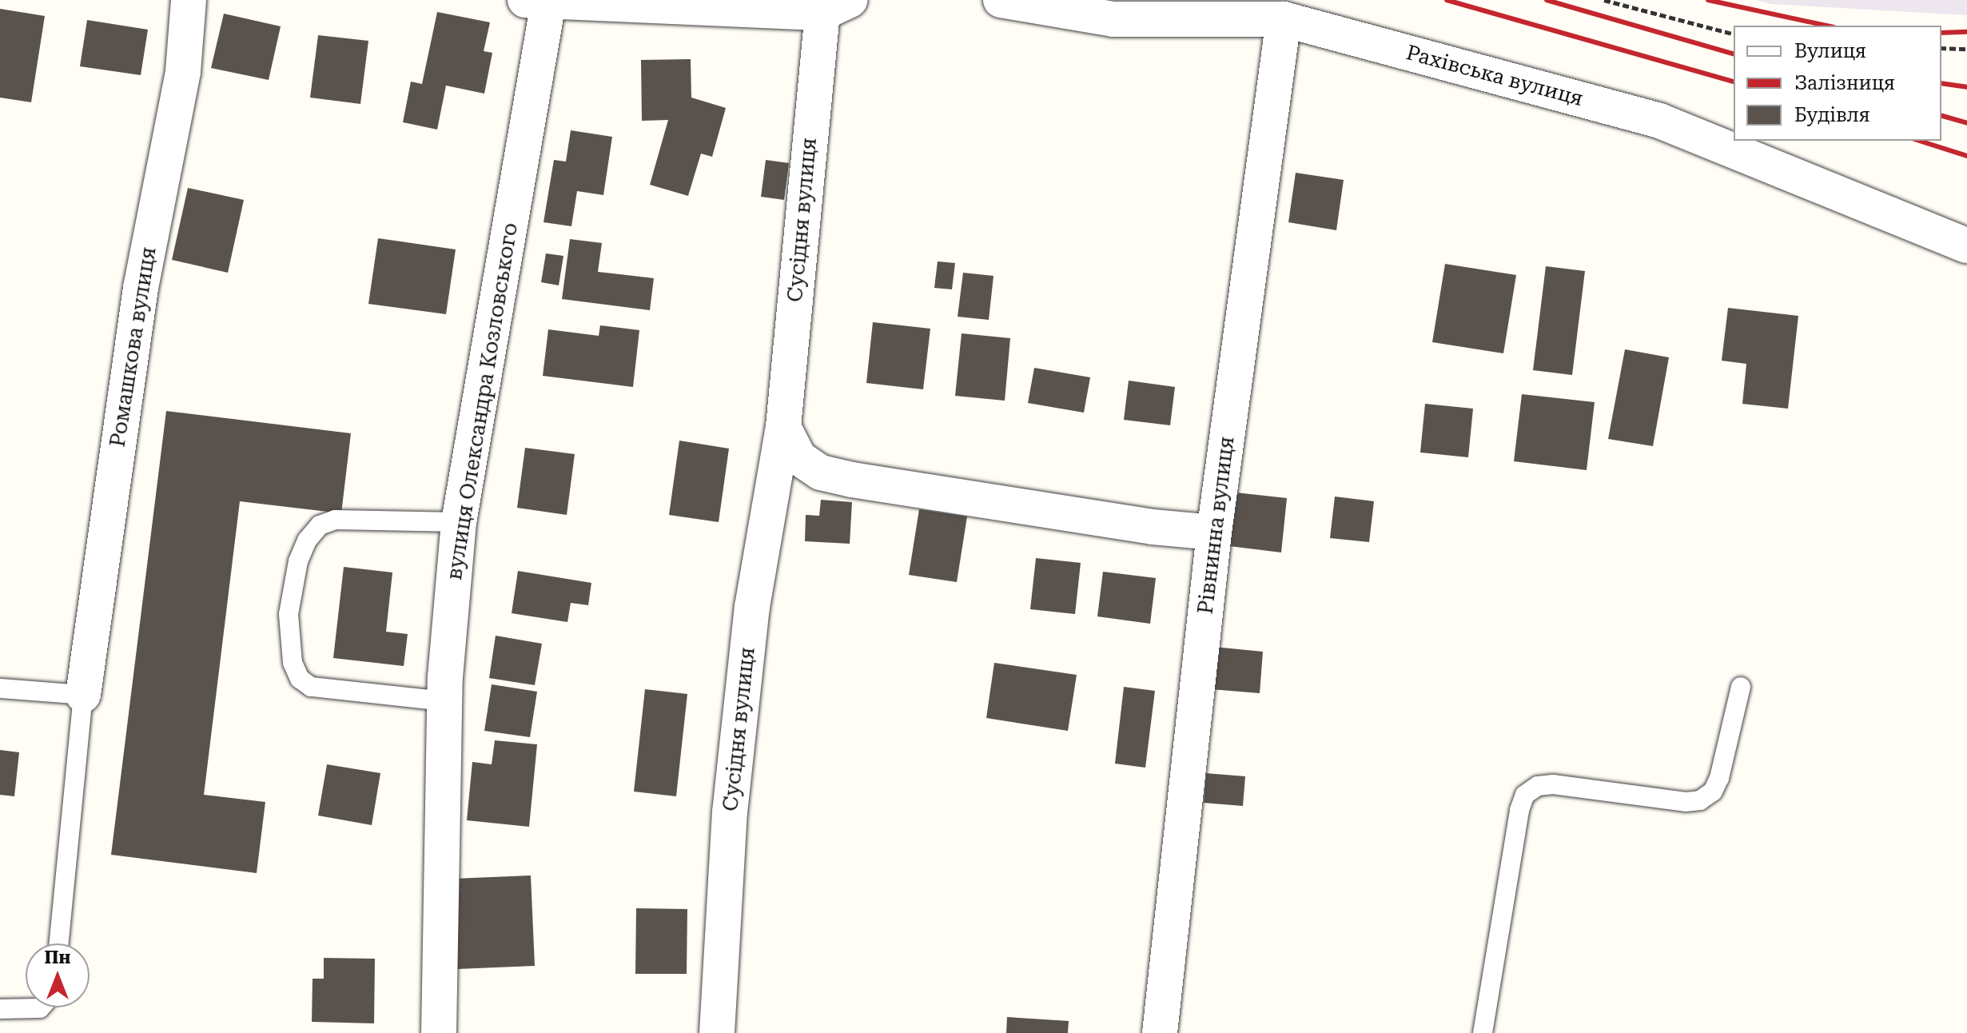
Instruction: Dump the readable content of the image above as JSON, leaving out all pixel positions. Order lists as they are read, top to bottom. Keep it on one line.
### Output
{"streets":{"street":["Рахівська вулиця","Сусідня вулиця","Ромашкова вулиця","вулиця Олександра Козловського","Рівнинна вулиця"]},"crossings":[["Рахівська вулиця","Рівнинна вулиця"]],"legend":["Вулиця","Залізниця","Будівля"],"north":"top"}
